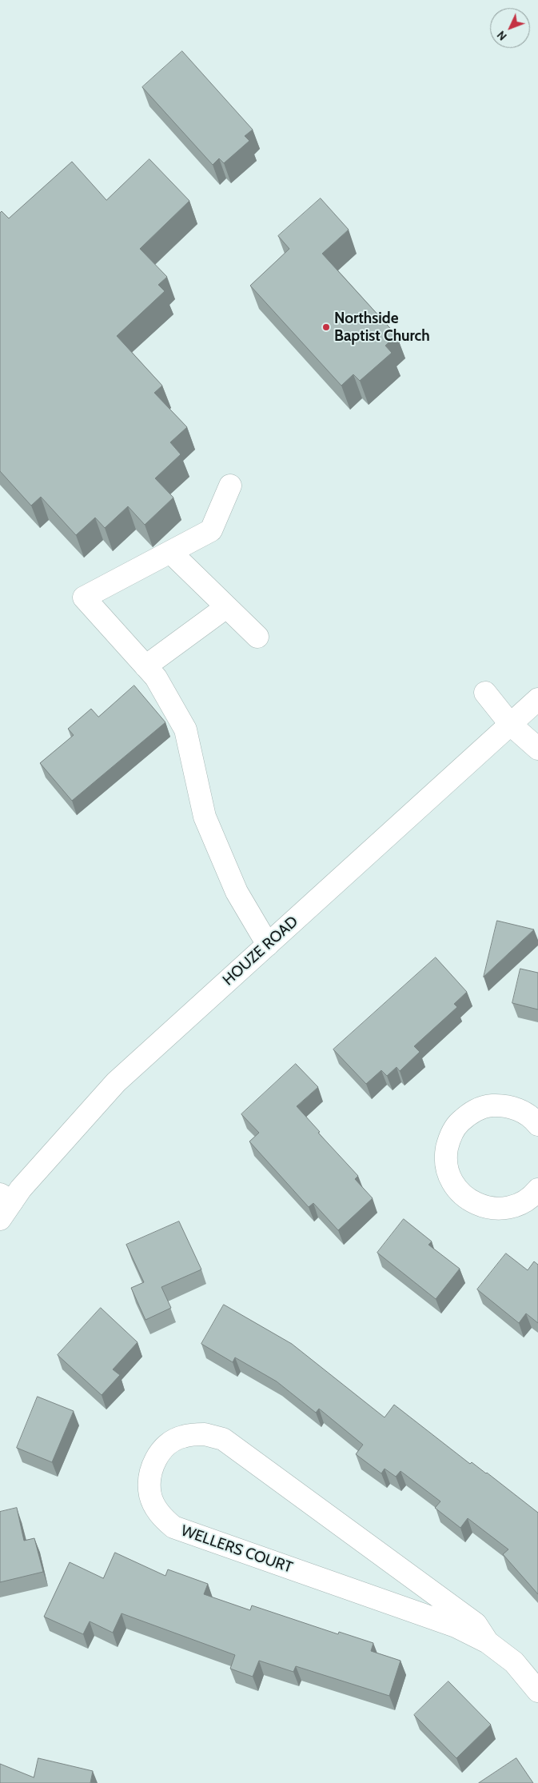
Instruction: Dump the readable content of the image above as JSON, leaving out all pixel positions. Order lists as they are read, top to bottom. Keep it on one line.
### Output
{"streets":{"street":["HOUZE ROAD","WELLERS COURT"]},"places":["Northside Baptist Church"],"north":"bottom left"}
